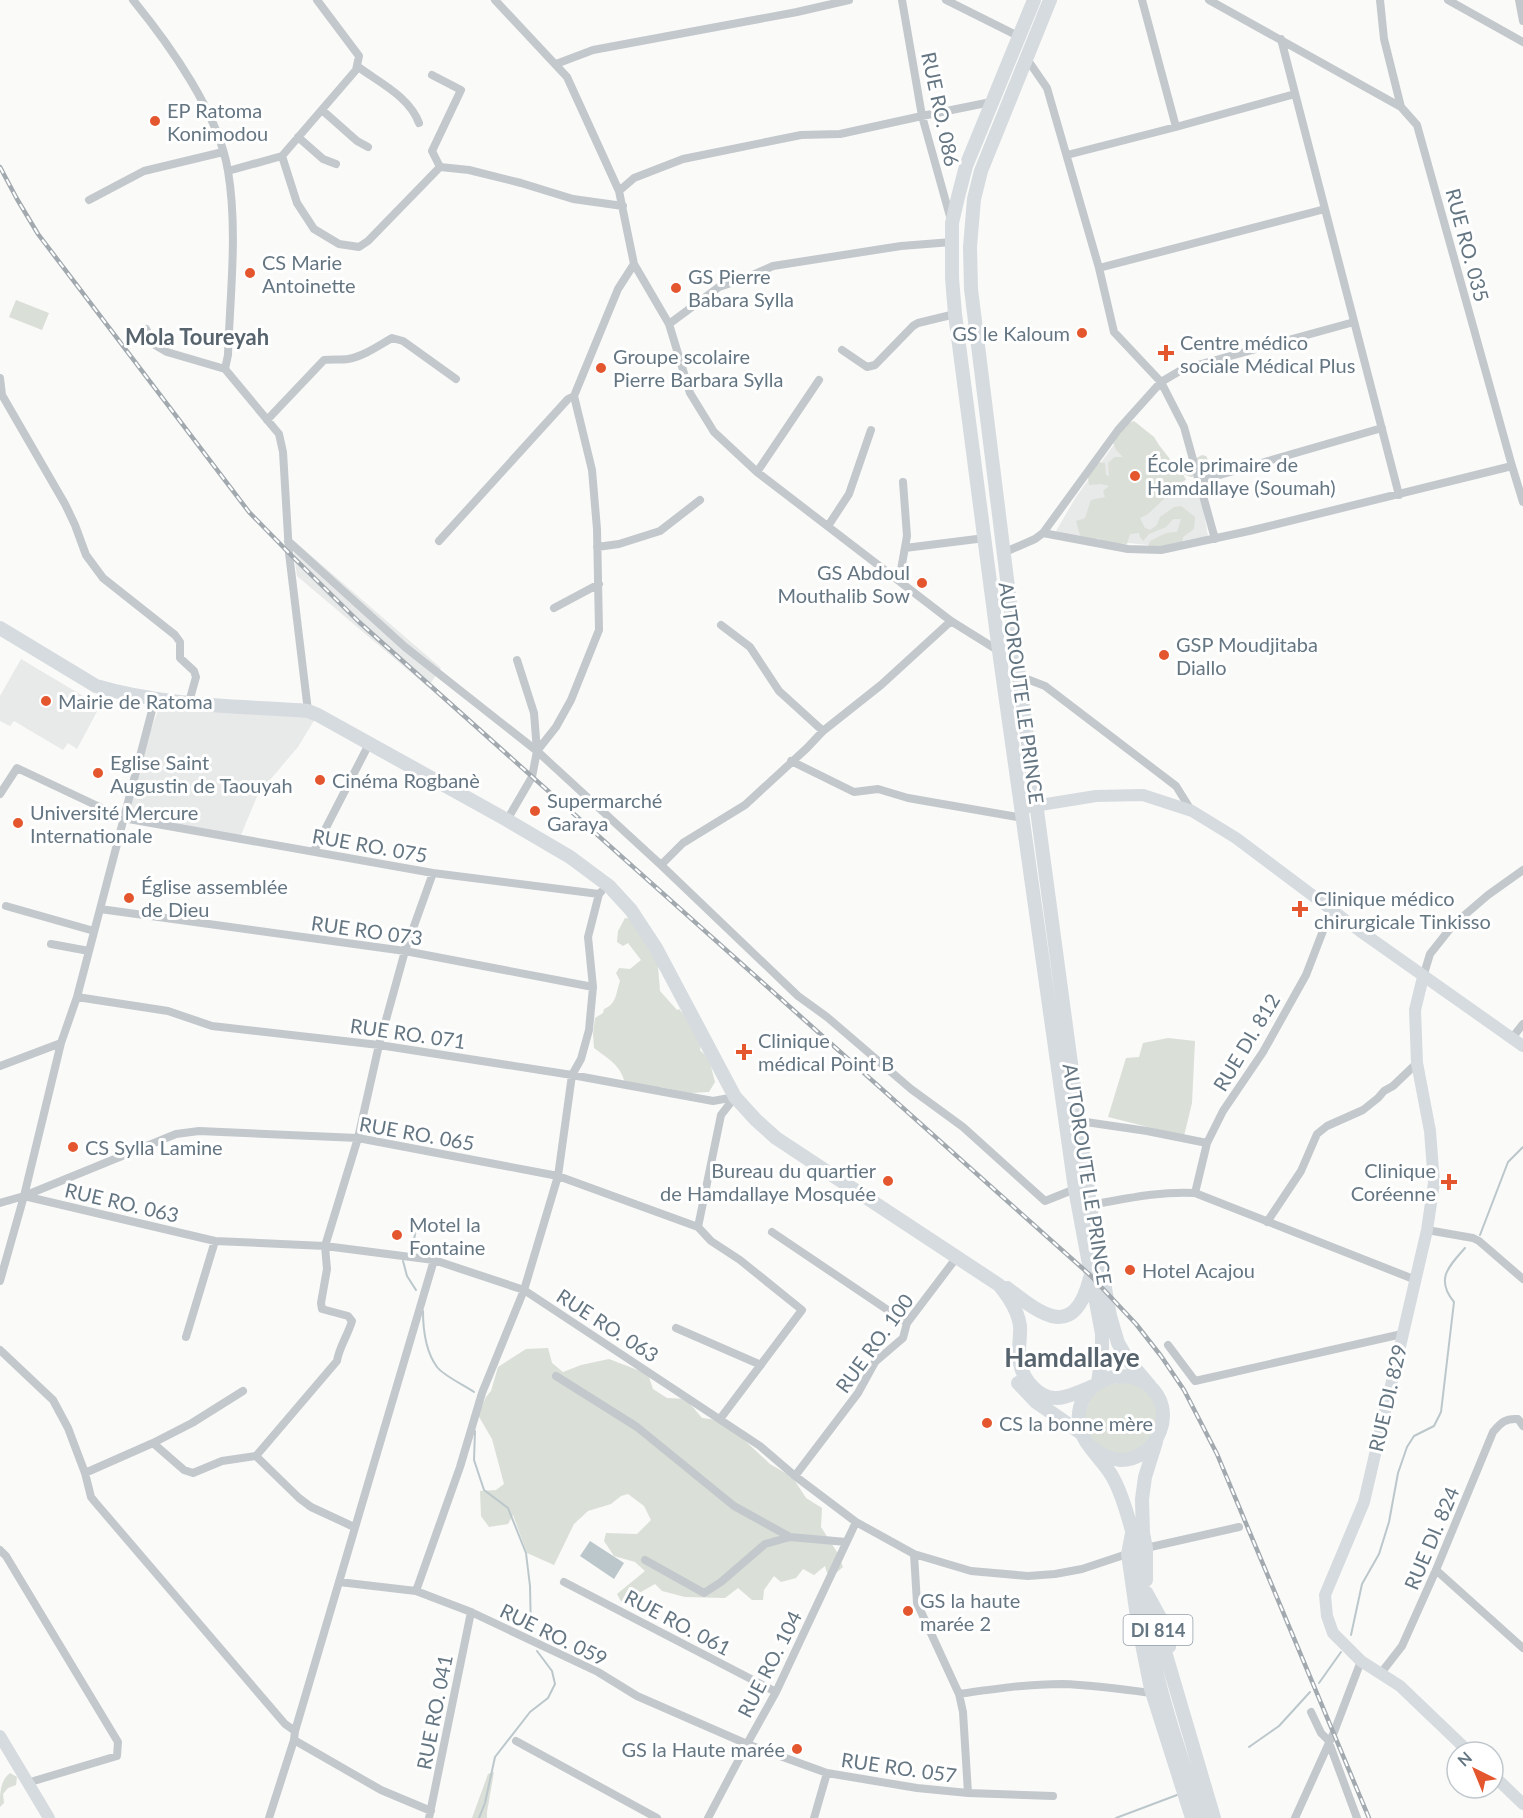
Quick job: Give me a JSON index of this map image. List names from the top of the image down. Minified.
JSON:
{"streets":{"main road":["AUTOROUTE LE PRINCE","DI 814"],"street":["RUE RO. 086","RUE RO. 035","RUE RO. 075","RUE RO 073","RUE RO. 071","RUE DI. 812","RUE RO. 065","RUE RO. 063","RUE RO. 100","RUE DI. 829","RUE DI. 824","RUE RO. 061","RUE RO. 059","RUE RO. 104","RUE RO. 041","RUE RO. 057"]},"crossings":[["RUE RO. 086","AUTOROUTE LE PRINCE"],["AUTOROUTE LE PRINCE","DI 814"],["RUE RO. 065","RUE RO. 063"],["RUE RO. 063","RUE RO. 100"],["RUE RO. 063","RUE RO. 104"],["RUE DI. 829","RUE DI. 824"],["RUE RO. 061","RUE RO. 104"],["RUE RO. 059","RUE RO. 104"],["RUE RO. 059","RUE RO. 041"],["RUE RO. 059","RUE RO. 057"],["RUE RO. 104","RUE RO. 057"]],"districts":["Mola Toureyah","Hamdallaye"],"places":{"other":["EP Ratoma Konimodou","CS Marie Antoinette","GS Pierre Babara Sylla","GS le Kaloum","Groupe scolaire Pierre Barbara Sylla","École primaire de Hamdallaye (Soumah)","GS Abdoul Mouthalib Sow","GSP Moudjitaba Diallo","Mairie de Ratoma","Eglise Saint Augustin de Taouyah","Cinéma Rogbanè","Supermarché Garaya","Université Mercure Internationale","Église assemblée de Dieu","CS Sylla Lamine","Bureau du quartier de Hamdallaye Mosquée","Motel la Fontaine","Hotel Acajou","CS la bonne mère","GS la haute marée 2","GS la Haute marée"],"health":["Centre médico sociale Médical Plus","Clinique médico chirurgicale Tinkisso","Clinique médical Point B","Clinique Coréenne"]},"north":"top left"}
